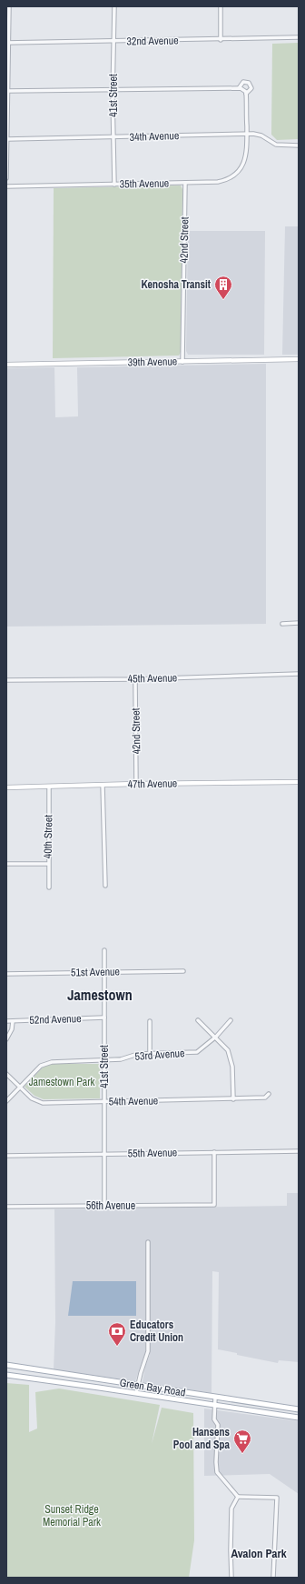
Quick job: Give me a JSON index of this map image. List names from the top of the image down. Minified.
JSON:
{"streets":{"main road":["Green Bay Road"],"street":["32nd Avenue","41st Street","34th Avenue","35th Avenue","42nd Street","39th Avenue","45th Avenue","47th Avenue","40th Street","51st Avenue","52nd Avenue","53rd Avenue","54th Avenue","55th Avenue","56th Avenue"]},"crossings":[["32nd Avenue","41st Street"],["41st Street","34th Avenue"],["41st Street","35th Avenue"],["41st Street","51st Avenue"],["41st Street","52nd Avenue"],["41st Street","53rd Avenue"],["41st Street","54th Avenue"],["41st Street","55th Avenue"],["41st Street","56th Avenue"],["34th Avenue","35th Avenue"],["35th Avenue","42nd Street"],["42nd Street","39th Avenue"],["42nd Street","45th Avenue"],["42nd Street","47th Avenue"],["47th Avenue","40th Street"],["53rd Avenue","54th Avenue"],["55th Avenue","56th Avenue"]],"districts":["Jamestown","Avalon Park"],"parks":["Jamestown Park","Sunset Ridge Memorial Park"],"places":{"building":["Kenosha Transit"],"bank":["Educators Credit Union"],"supermarket":["Hansens Pool and Spa"]}}
